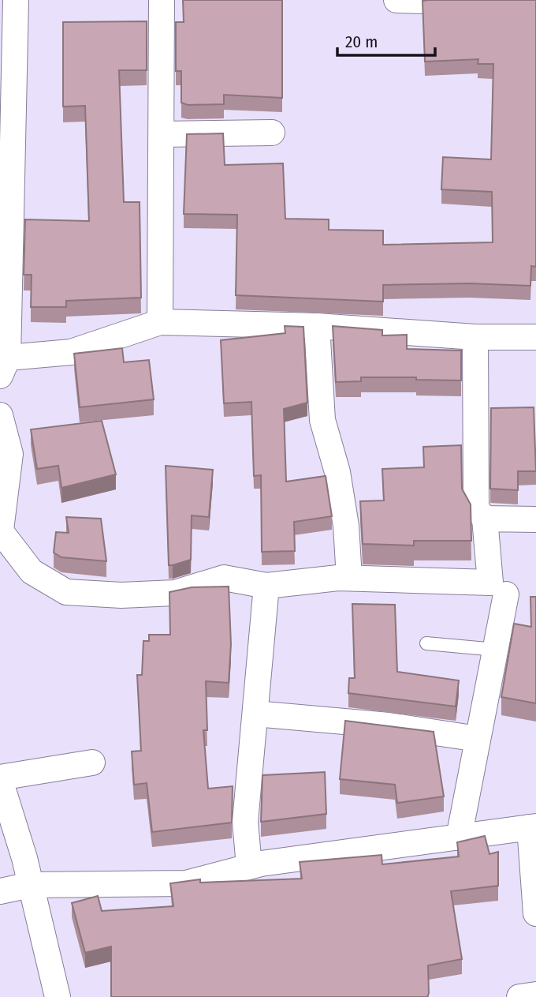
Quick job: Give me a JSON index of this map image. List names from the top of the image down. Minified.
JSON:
{"scale_bar":"20 m"}
